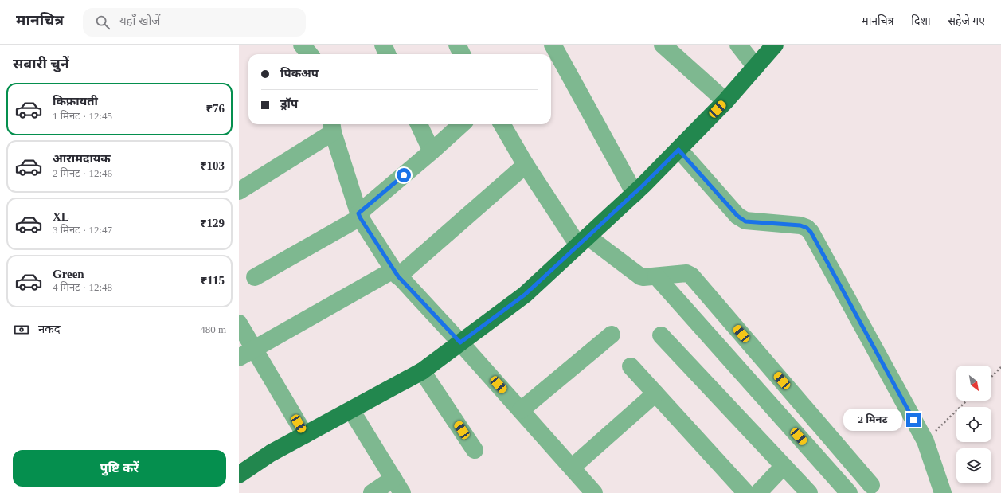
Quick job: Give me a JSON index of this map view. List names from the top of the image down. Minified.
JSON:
{"north":"bottom right","page":{"header":"मानचित्र","search":"यहाँ खोजें","nav":["मानचित्र","दिशा","सहेजे गए"],"heading":"सवारी चुनें","banner":["पिकअप","ड्रॉप"],"list":[{"name":"किफ़ायती","note":"1 मिनट · 12:45","value":"₹76"},{"name":"आरामदायक","note":"2 मिनट · 12:46","value":"₹103"},{"name":"XL","note":"3 मिनट · 12:47","value":"₹129"},{"name":"Green","note":"4 मिनट · 12:48","value":"₹115"}],"pay":["नकद","480 m"],"bubble":"2 मिनट","buttons":"पुष्टि करें"}}
